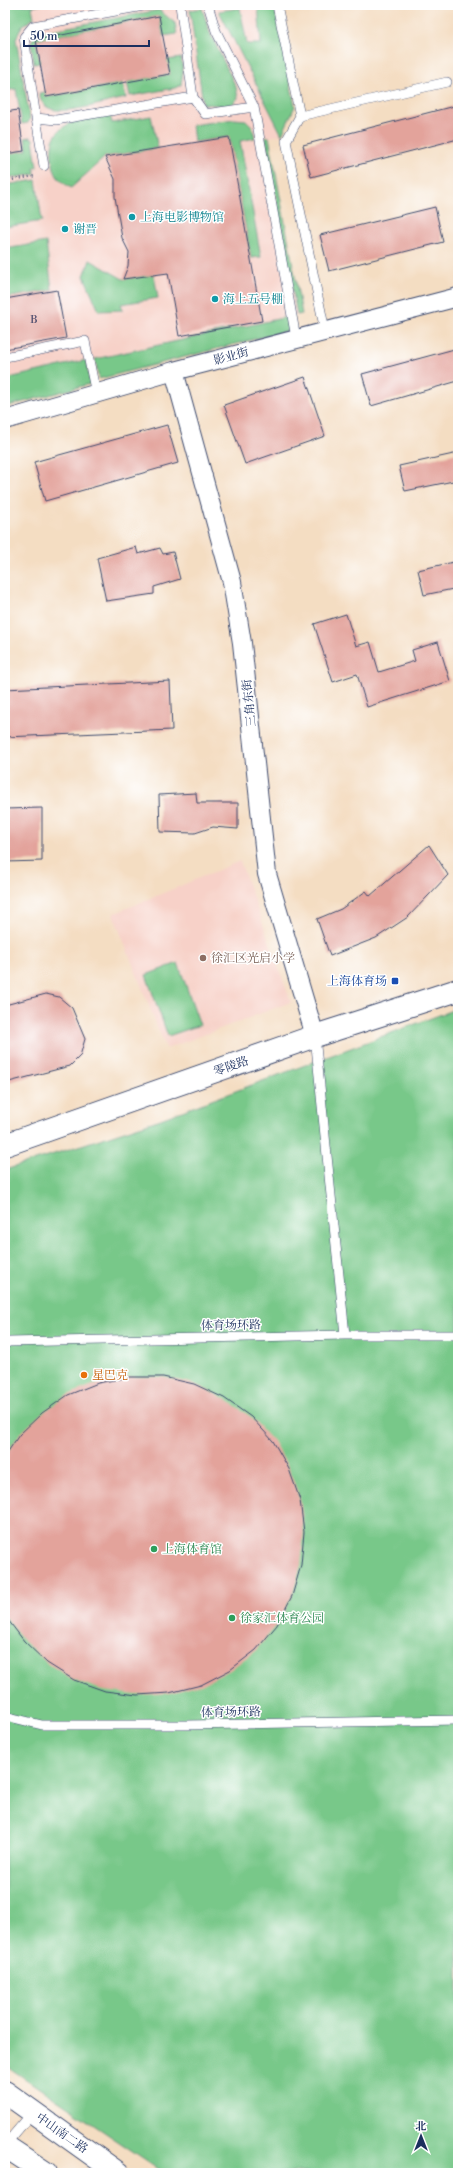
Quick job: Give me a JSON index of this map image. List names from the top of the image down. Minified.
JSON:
{"streets":{"street":["影业街","三角东街","零陵路","中山南二路"],"lane":["体育场环路"]},"crossings":[["影业街","三角东街"],["三角东街","零陵路"]],"places":{"other":["上海电影博物馆","谢晋","海上五号棚","徐汇区光启小学","星巴克","上海体育馆","徐家汇体育公园"],"transit":["上海体育场"]},"house_numbers":["B"],"scale_bar":"50 m","north":"top"}
